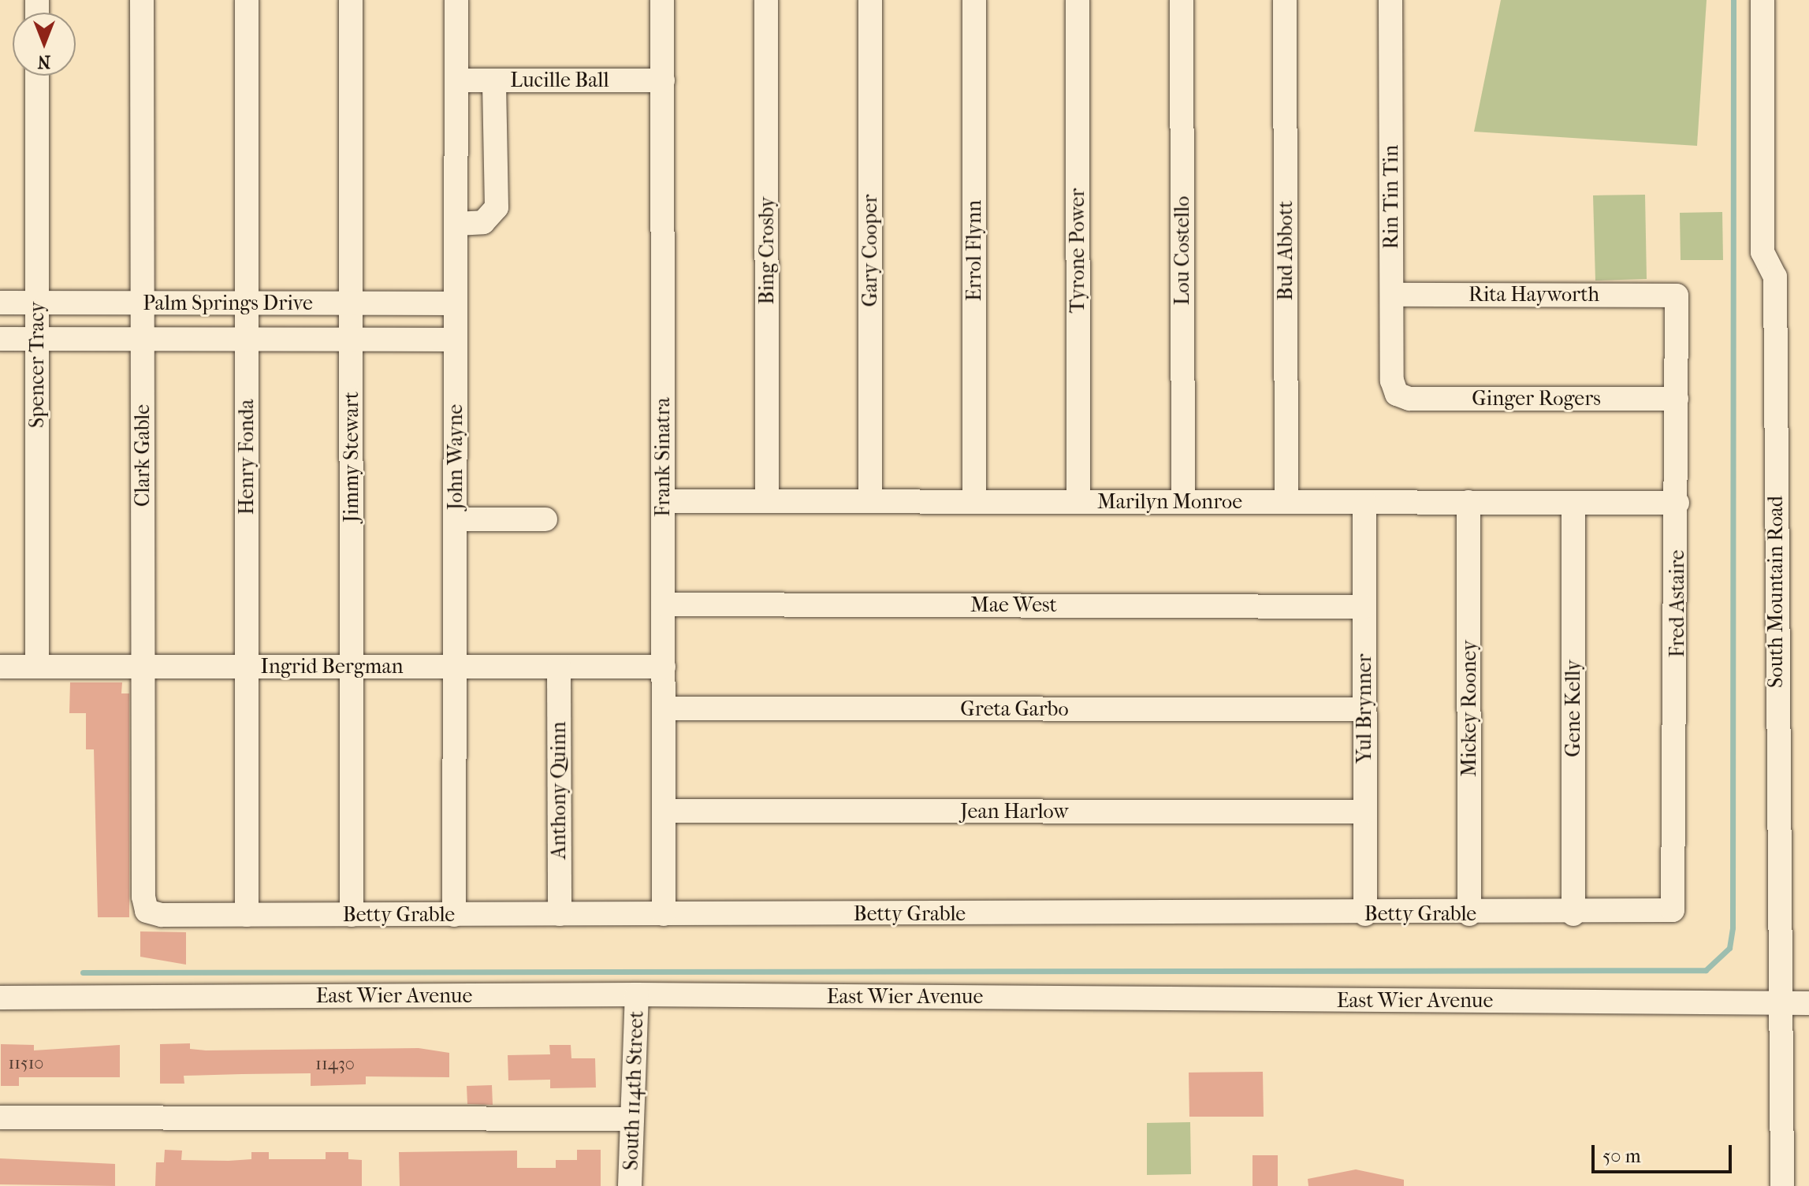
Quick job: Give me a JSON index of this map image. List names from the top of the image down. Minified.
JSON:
{"streets":{"street":["Lucille Ball","Rin Tin Tin","Bing Crosby","Gary Cooper","Errol Flynn","Tyrone Power","Lou Costello","Bud Abbott","Rita Hayworth","Palm Springs Drive","Spencer Tracy","Ginger Rogers","Clark Gable","Henry Fonda","Jimmy Stewart","John Wayne","Frank Sinatra","Marilyn Monroe","South Mountain Road","Fred Astaire","Mae West","Ingrid Bergman","Yul Brynner","Mickey Rooney","Gene Kelly","Greta Garbo","Anthony Quinn","Jean Harlow","Betty Grable","East Wier Avenue","South 114th Street"]},"crossings":[["Lucille Ball","John Wayne"],["Lucille Ball","Frank Sinatra"],["Rin Tin Tin","Rita Hayworth"],["Rin Tin Tin","Ginger Rogers"],["Bing Crosby","Marilyn Monroe"],["Gary Cooper","Marilyn Monroe"],["Errol Flynn","Marilyn Monroe"],["Tyrone Power","Marilyn Monroe"],["Lou Costello","Marilyn Monroe"],["Bud Abbott","Marilyn Monroe"],["Rita Hayworth","Fred Astaire"],["Palm Springs Drive","Spencer Tracy"],["Palm Springs Drive","Clark Gable"],["Palm Springs Drive","Henry Fonda"],["Palm Springs Drive","Jimmy Stewart"],["Palm Springs Drive","John Wayne"],["Spencer Tracy","Ingrid Bergman"],["Ginger Rogers","Fred Astaire"],["Clark Gable","Ingrid Bergman"],["Clark Gable","Betty Grable"],["Henry Fonda","Ingrid Bergman"],["Henry Fonda","Betty Grable"],["Jimmy Stewart","Ingrid Bergman"],["Jimmy Stewart","Betty Grable"],["John Wayne","Ingrid Bergman"],["John Wayne","Betty Grable"],["Frank Sinatra","Marilyn Monroe"],["Frank Sinatra","Mae West"],["Frank Sinatra","Ingrid Bergman"],["Frank Sinatra","Greta Garbo"],["Frank Sinatra","Jean Harlow"],["Frank Sinatra","Betty Grable"],["Marilyn Monroe","Fred Astaire"],["Marilyn Monroe","Yul Brynner"],["Marilyn Monroe","Mickey Rooney"],["Marilyn Monroe","Gene Kelly"],["South Mountain Road","East Wier Avenue"],["Fred Astaire","Betty Grable"],["Mae West","Yul Brynner"],["Ingrid Bergman","Anthony Quinn"],["Yul Brynner","Greta Garbo"],["Yul Brynner","Jean Harlow"],["Yul Brynner","Betty Grable"],["Mickey Rooney","Betty Grable"],["Gene Kelly","Betty Grable"],["Anthony Quinn","Betty Grable"],["East Wier Avenue","South 114th Street"]],"house_numbers":["11510","11430"],"scale_bar":"50 m","north":"bottom"}
